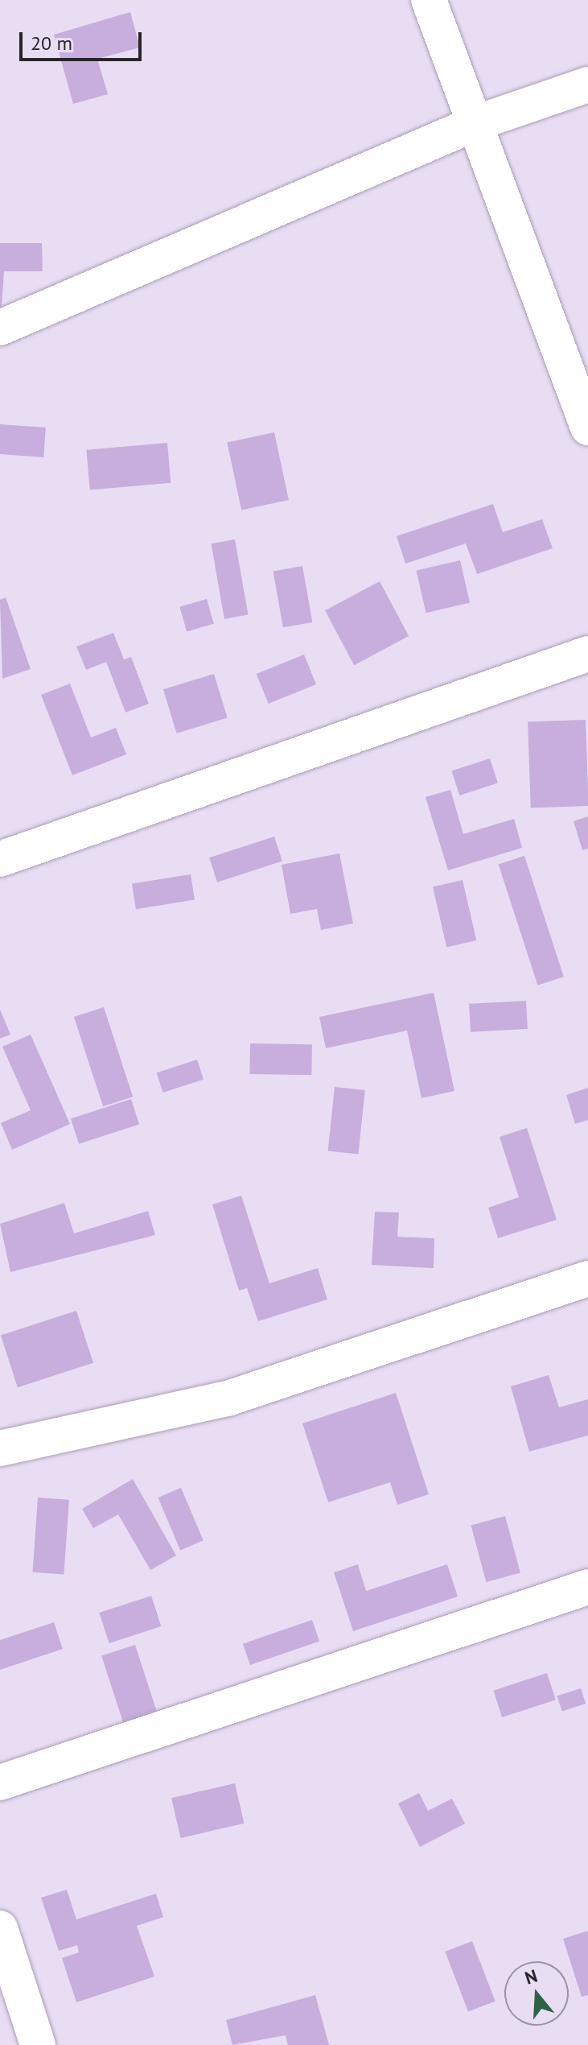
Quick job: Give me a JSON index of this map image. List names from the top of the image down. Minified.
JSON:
{"scale_bar":"20 m","north":"top"}
